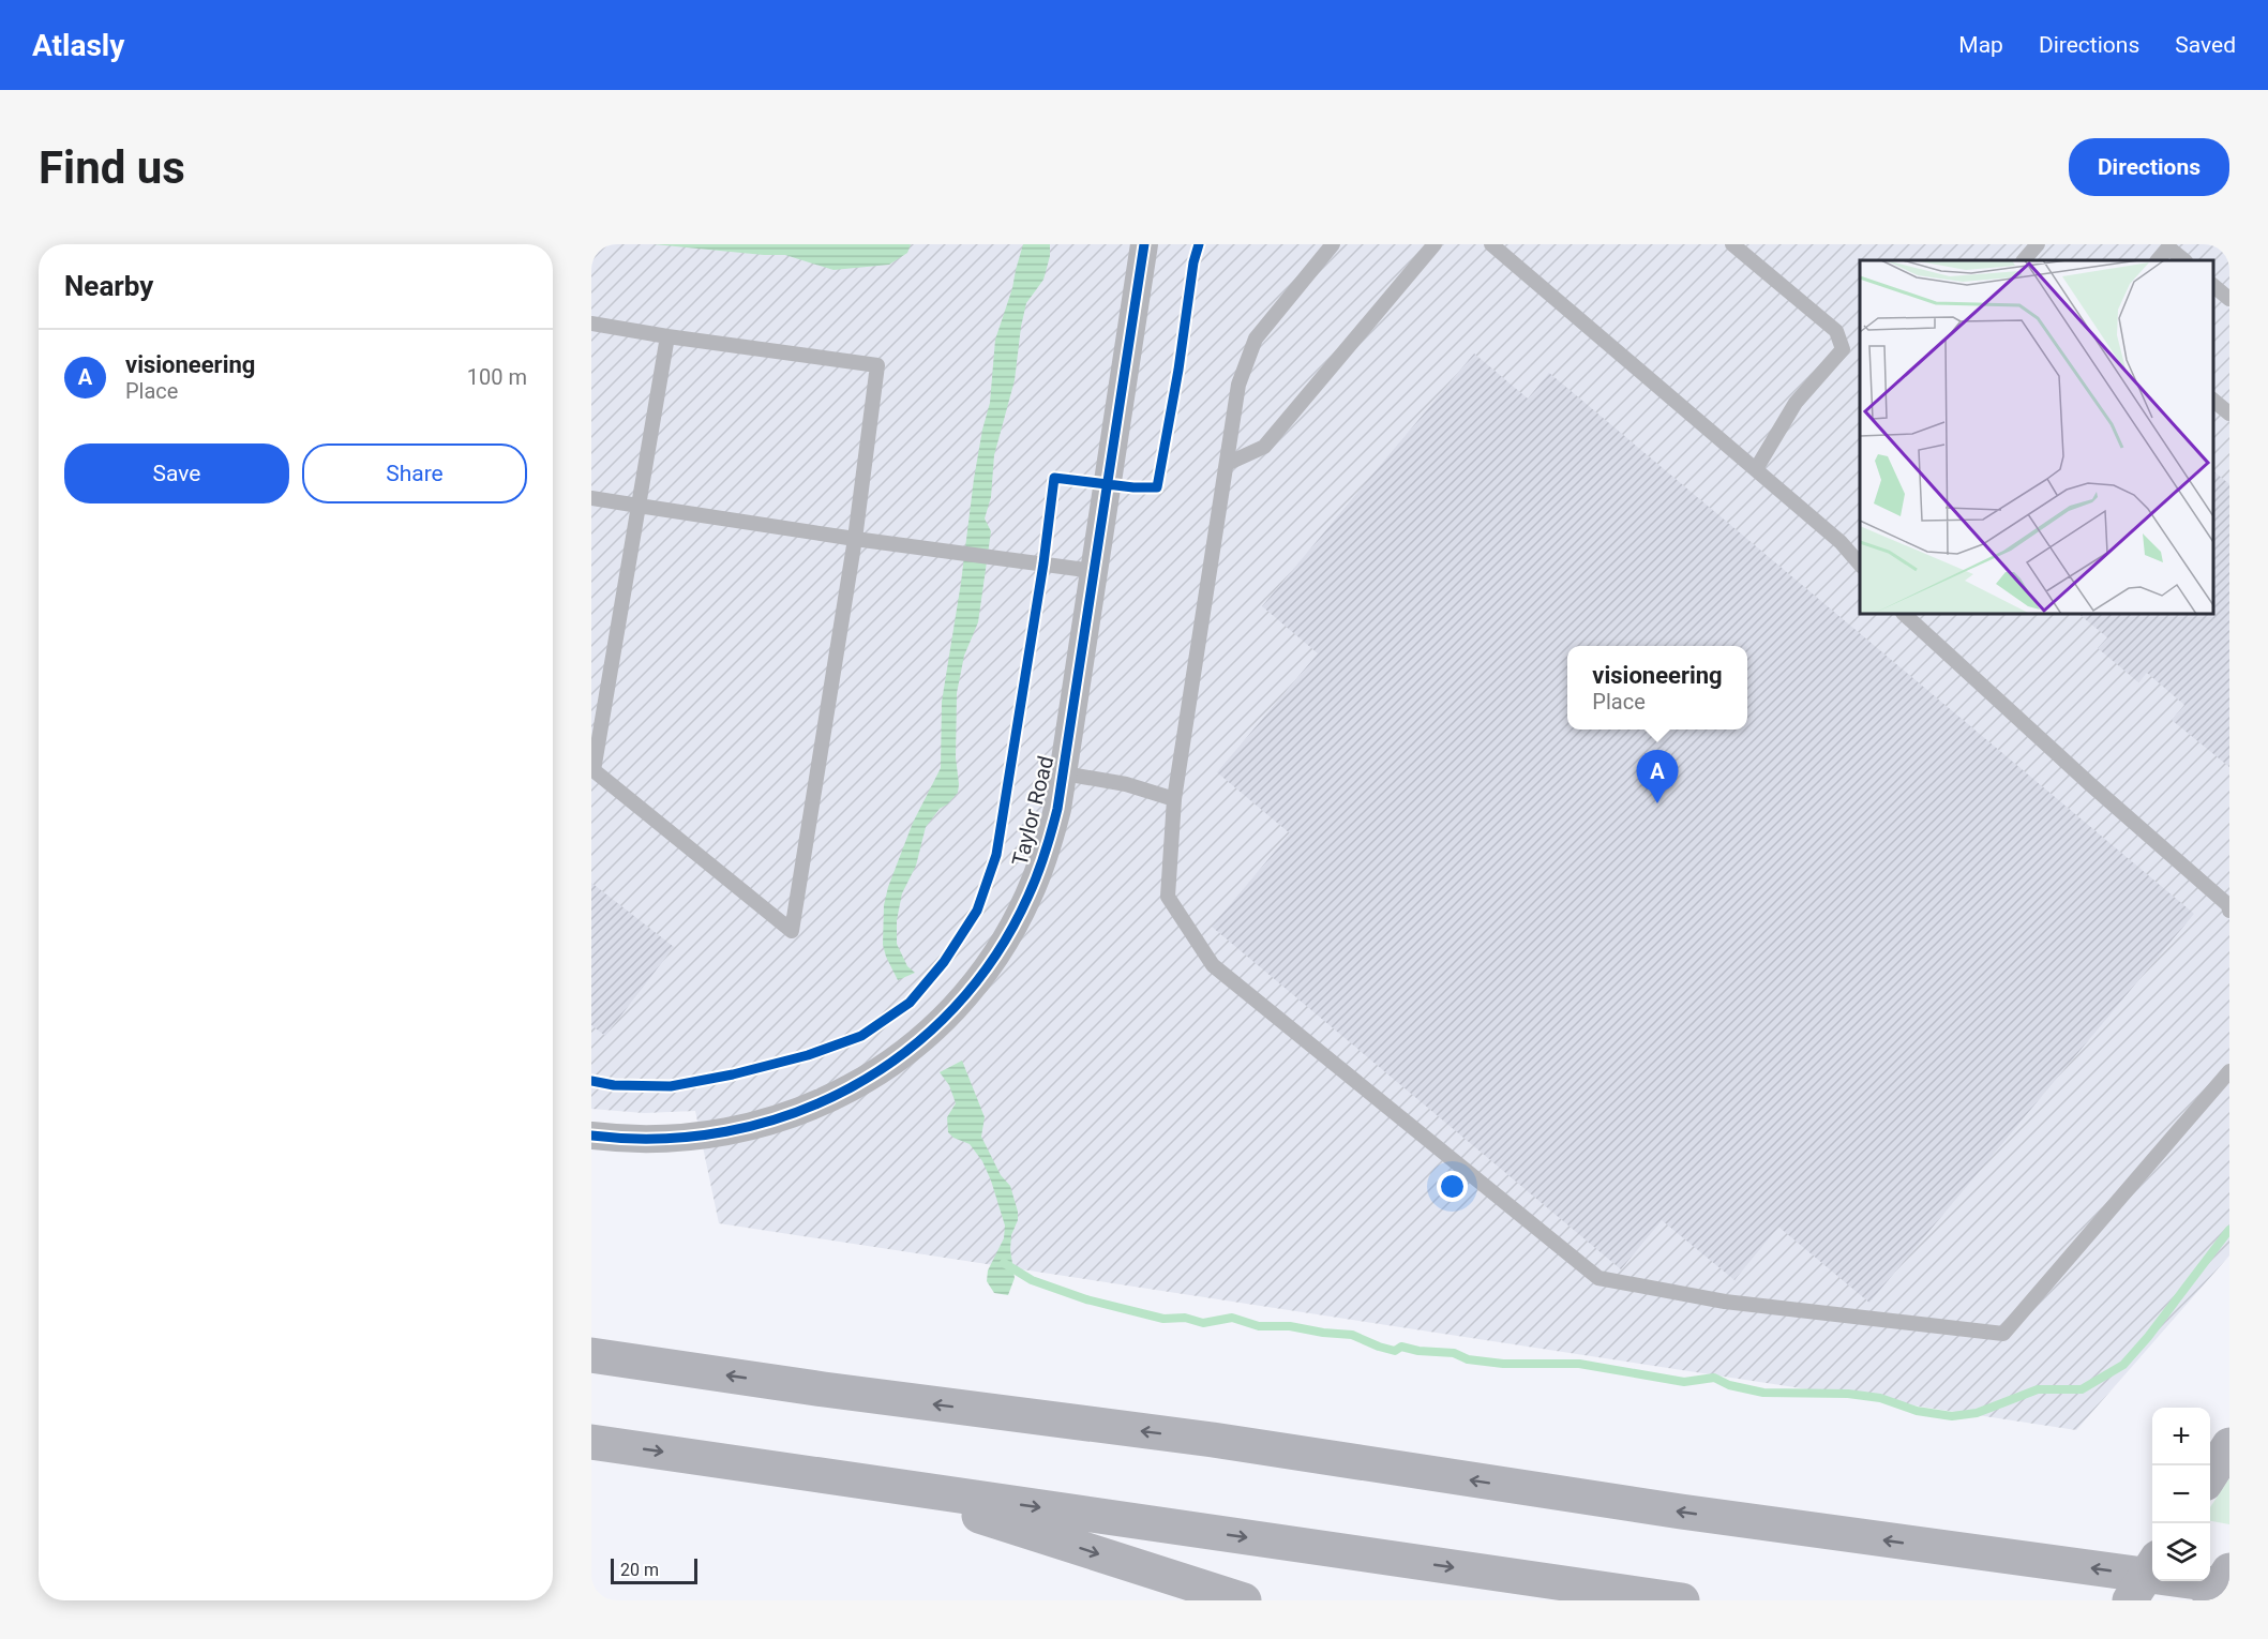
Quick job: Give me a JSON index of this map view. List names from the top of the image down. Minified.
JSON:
{"streets":{"street":["Taylor Road"]},"scale_bar":"20 m","page":{"header":"Atlasly","nav":["Map","Directions","Saved"],"buttons":["Directions",["Save","Share"]],"title":"Find us","heading":"Nearby","list":[{"mark":"A","name":"visioneering","note":"Place","value":"100 m"}],"popup":["visioneering","Place"],"pins":"A","map_buttons":["+","−"],"scale":"20 m"}}
